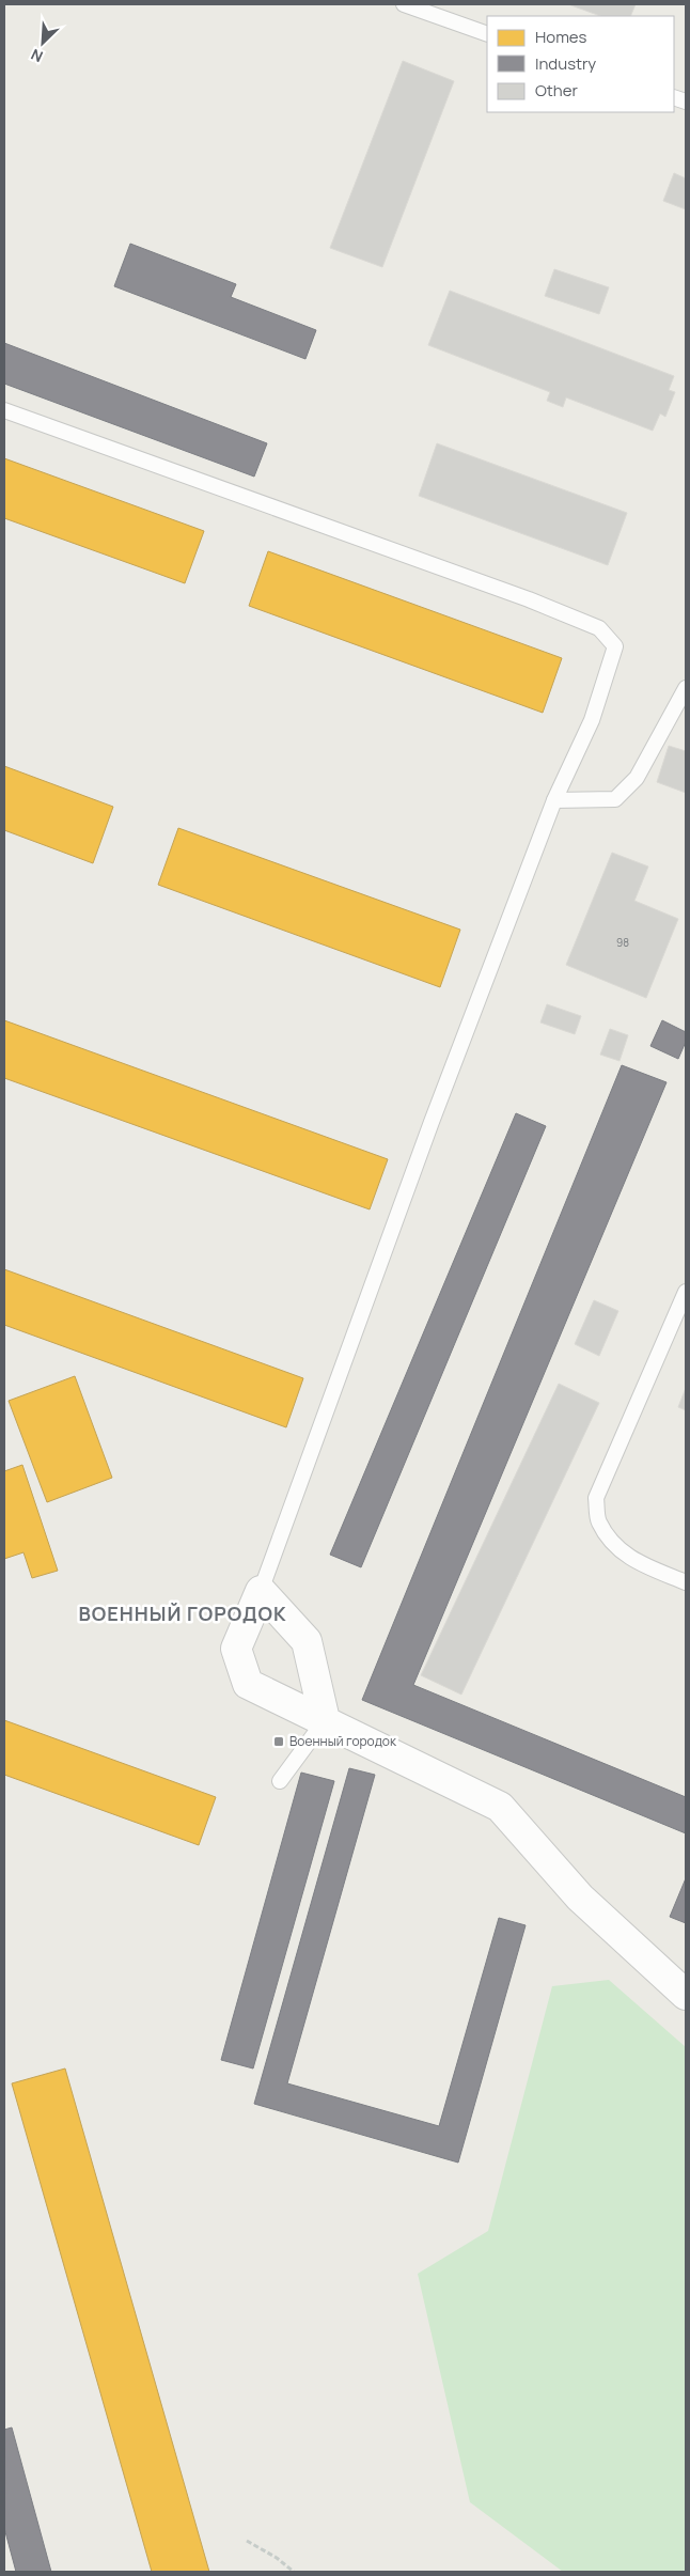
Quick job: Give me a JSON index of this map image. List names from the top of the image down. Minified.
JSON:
{"districts":["ВОЕННЫЙ ГОРОДОК"],"places":{"transit":["Военный городок"]},"house_numbers":["98"],"legend":["Homes","Industry","Other"],"north":"bottom left"}
